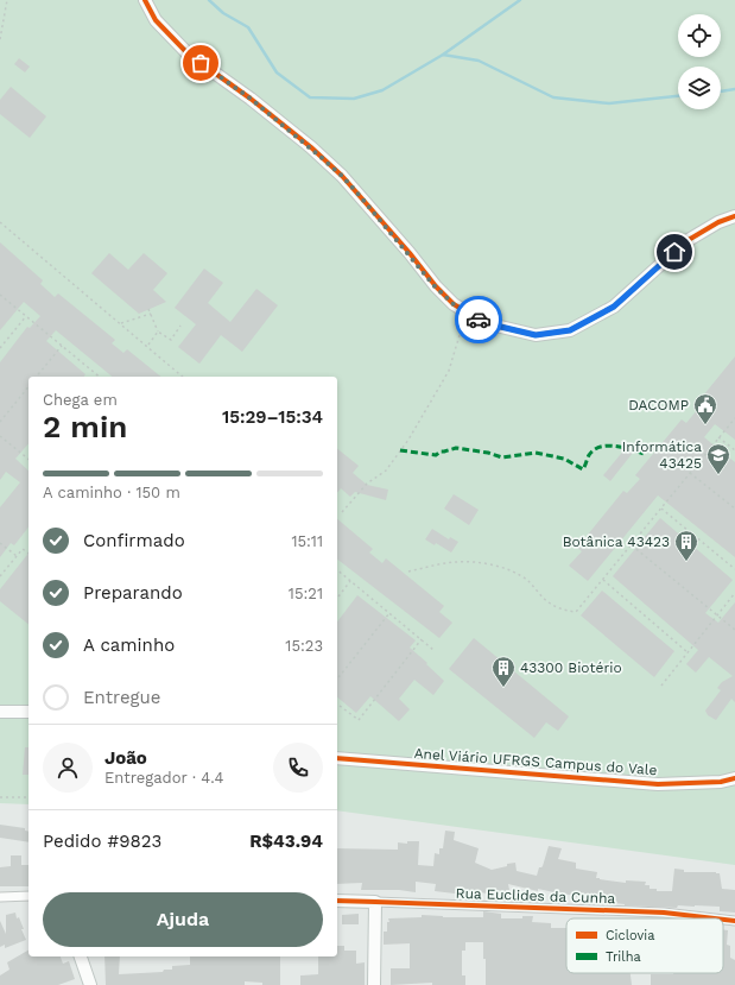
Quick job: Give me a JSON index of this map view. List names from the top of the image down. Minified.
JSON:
{"streets":{"street":["Anel Viário UFRGS Campus do Vale","Rua Euclides da Cunha"]},"places":{"public building":["DACOMP"],"school or university":["Informática 43425"],"building":["Botânica 43423","43300 Biotério"]},"legend":["Ciclovia","Trilha"],"page":{"heading":["2 min","Chega em","15:29–15:34"],"panel":["João","Entregador · 4.4","Pedido #9823","R$43.94"],"bar":"A caminho · 150 m","list":[["Confirmado","15:11"],["Preparando","15:21"],["A caminho","15:23"],"Entregue"],"buttons":"Ajuda"}}
